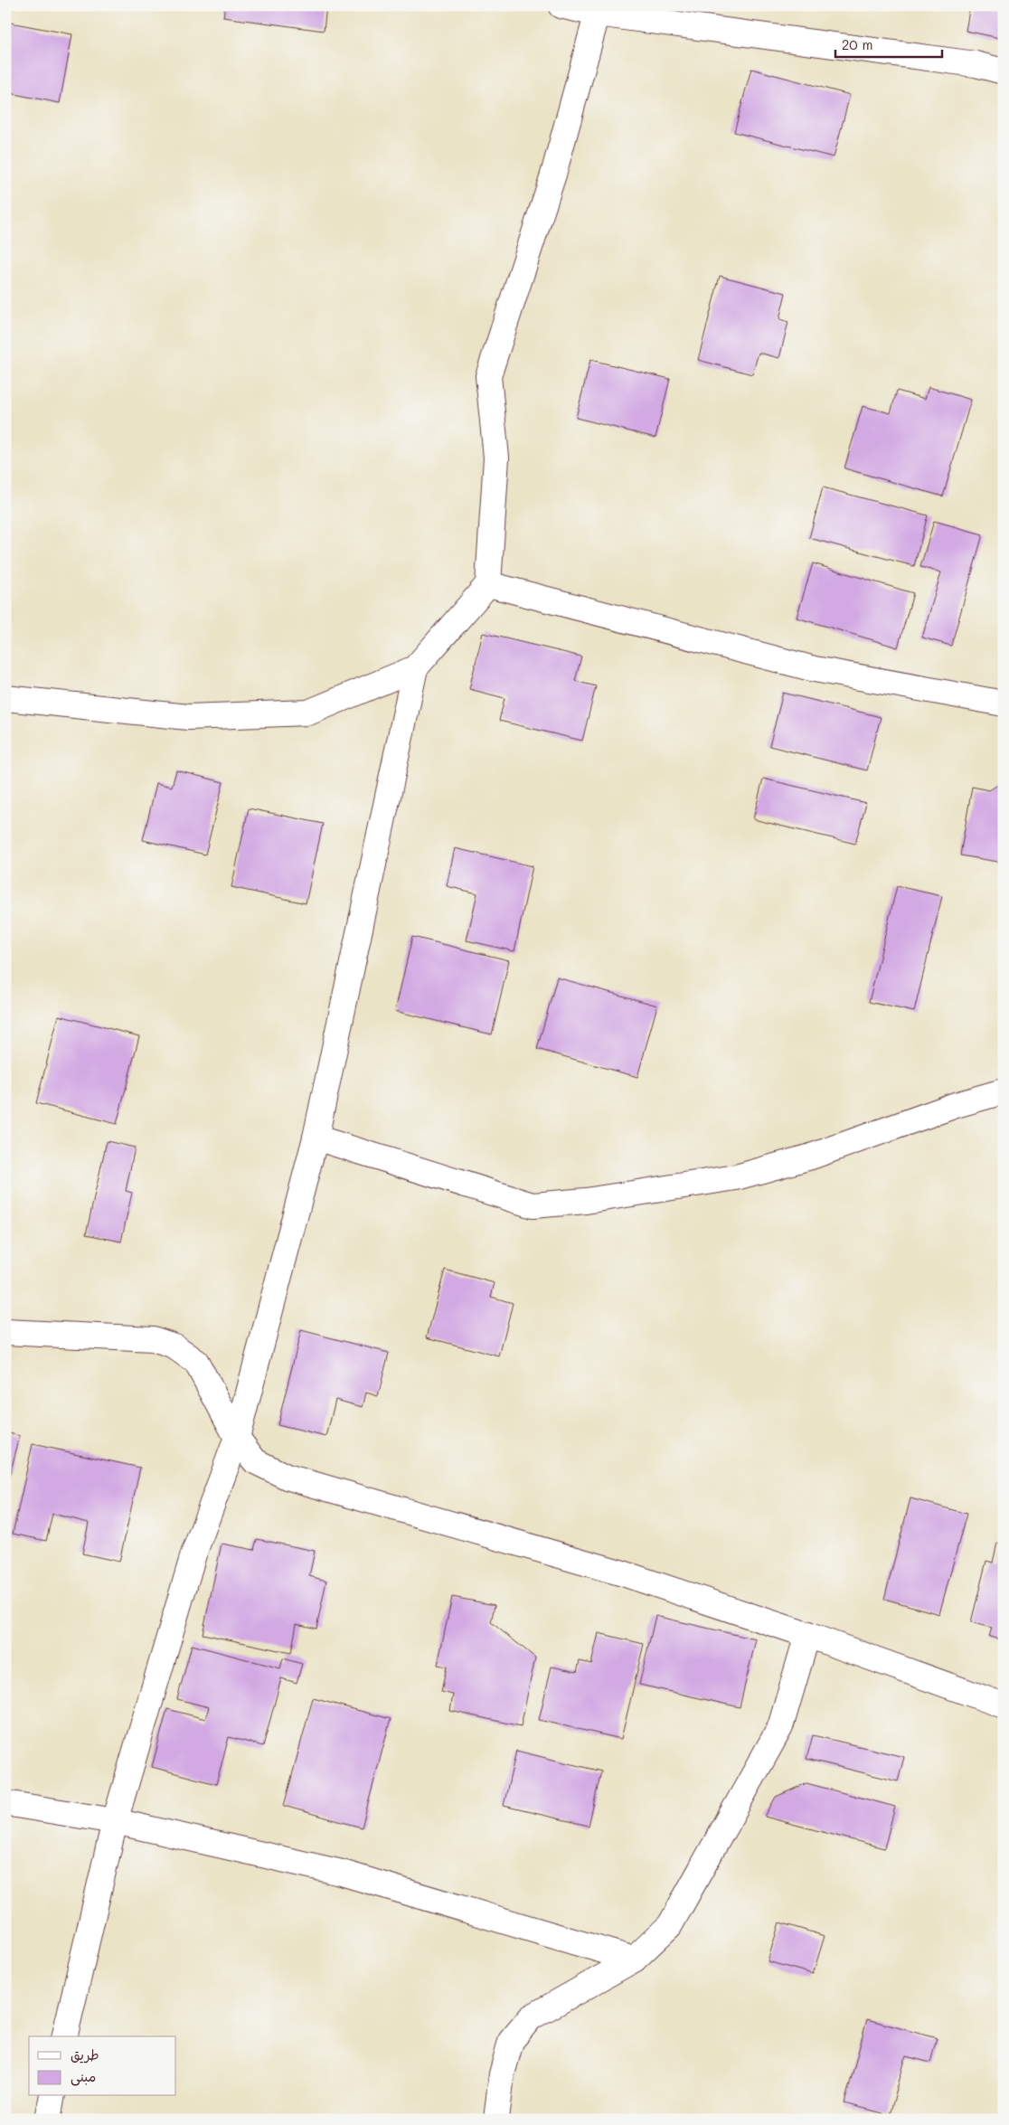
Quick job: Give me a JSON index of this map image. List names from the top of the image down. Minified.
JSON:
{"legend":["طريق","مبنى"],"scale_bar":"20 m"}
